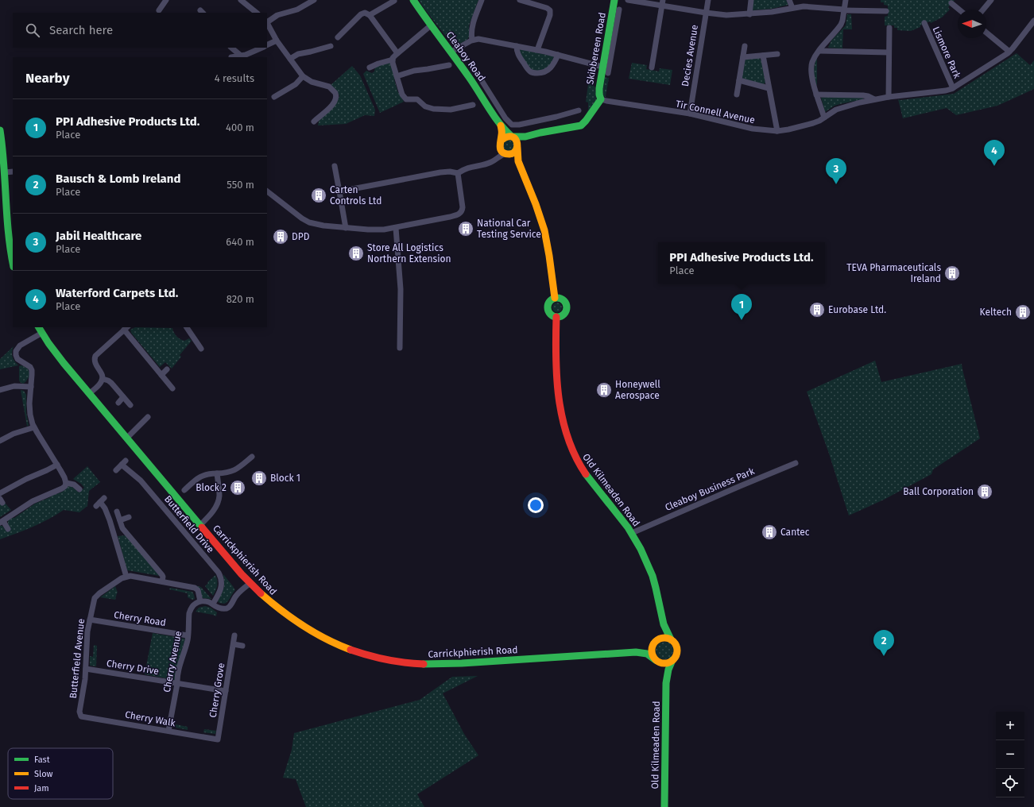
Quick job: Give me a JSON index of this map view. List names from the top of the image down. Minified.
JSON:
{"streets":{"street":["Skibbereen Road","Lismore Park","Decies Avenue","Cleaboy Road","Tir Connell Avenue","Cleaboy Business Park","Old Kilmeaden Road","Butterfield Drive","Carrickphierish Road","Cherry Road","Butterfield Avenue","Cherry Avenue","Cherry Drive","Cherry Grove","Cherry Walk"]},"crossings":[["Skibbereen Road","Tir Connell Avenue"],["Lismore Park","Tir Connell Avenue"],["Decies Avenue","Tir Connell Avenue"],["Cleaboy Business Park","Old Kilmeaden Road"],["Old Kilmeaden Road","Carrickphierish Road"],["Cherry Road","Butterfield Avenue"],["Cherry Road","Cherry Avenue"],["Butterfield Avenue","Cherry Drive"],["Butterfield Avenue","Cherry Walk"],["Cherry Avenue","Cherry Drive"],["Cherry Avenue","Cherry Walk"],["Cherry Drive","Cherry Grove"],["Cherry Grove","Cherry Walk"]],"places":{"building":["Carten Controls Ltd","National Car Testing Service","DPD","Store All Logistics Northern Extension","TEVA Pharmaceuticals Ireland","Eurobase Ltd.","Keltech","Honeywell Aerospace","Block 1","Block 2","Ball Corporation","Cantec"]},"legend":["Fast","Slow","Jam"],"north":"left","page":{"search":"Search here","heading":["Nearby","4 results"],"list":[{"mark":"1","name":"PPI Adhesive Products Ltd.","note":"Place","value":"400 m"},{"mark":"2","name":"Bausch & Lomb Ireland","note":"Place","value":"550 m"},{"mark":"3","name":"Jabil Healthcare","note":"Place","value":"640 m"},{"mark":"4","name":"Waterford Carpets Ltd.","note":"Place","value":"820 m"}],"pins":["4","3","1","2"],"popup":["PPI Adhesive Products Ltd.","Place"],"map_buttons":["+","−"]}}
